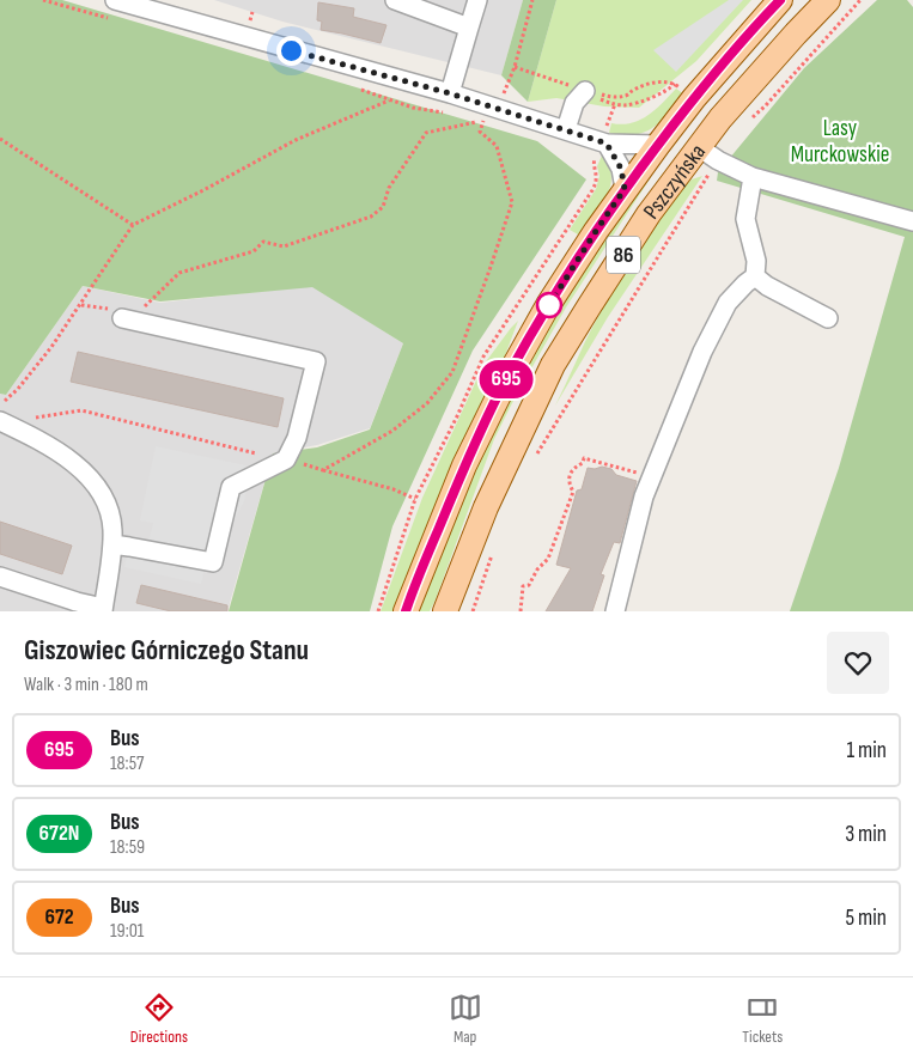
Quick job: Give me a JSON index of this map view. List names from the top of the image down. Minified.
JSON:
{"streets":{"main road":["Pszczyńska","86"]},"parks":["Lasy Murckowskie"],"lines":["bus line 695"],"page":{"on_map":"695","heading":["Giszowiec Górniczego Stanu","Walk · 3 min · 180 m"],"list":[{"mark":"695","name":"Bus","note":"18:57","value":"1 min"},{"mark":"672N","name":"Bus","note":"18:59","value":"3 min"},{"mark":"672","name":"Bus","note":"19:01","value":"5 min"}],"tabs":["Directions","Map","Tickets"]}}
